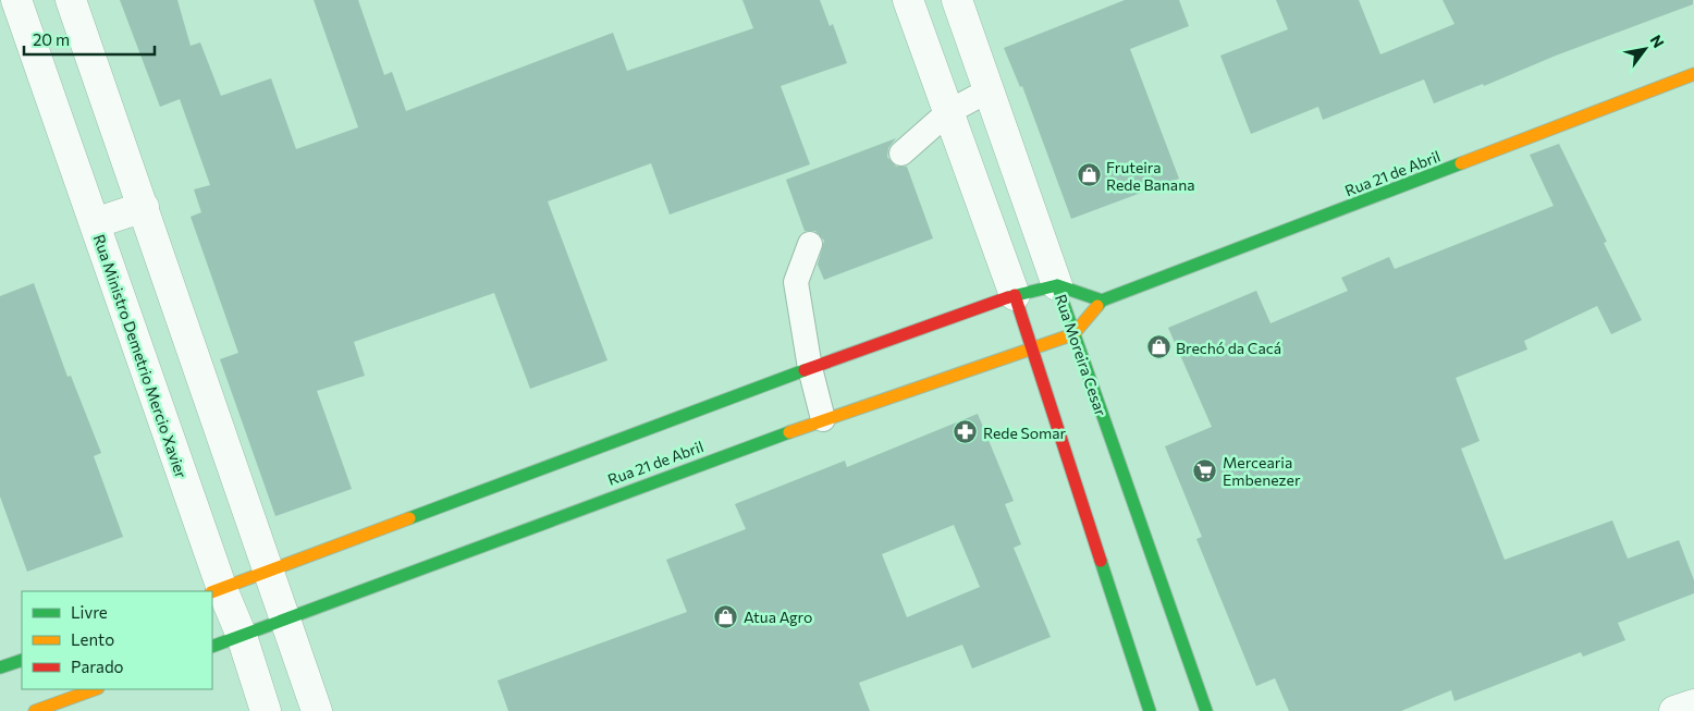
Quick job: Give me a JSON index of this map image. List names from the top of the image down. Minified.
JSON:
{"streets":{"street":["Rua 21 de Abril","Rua Moreira Cesar","Rua Ministro Demetrio Mercio Xavier"]},"crossings":[["Rua 21 de Abril","Rua Moreira Cesar"],["Rua 21 de Abril","Rua Ministro Demetrio Mercio Xavier"]],"places":{"shop":["Fruteira Rede Banana","Brechó da Cacá","Atua Agro"],"pharmacy":["Rede Somar"],"supermarket":["Mercearia Embenezer"]},"legend":["Livre","Lento","Parado"],"scale_bar":"20 m","north":"top right"}
